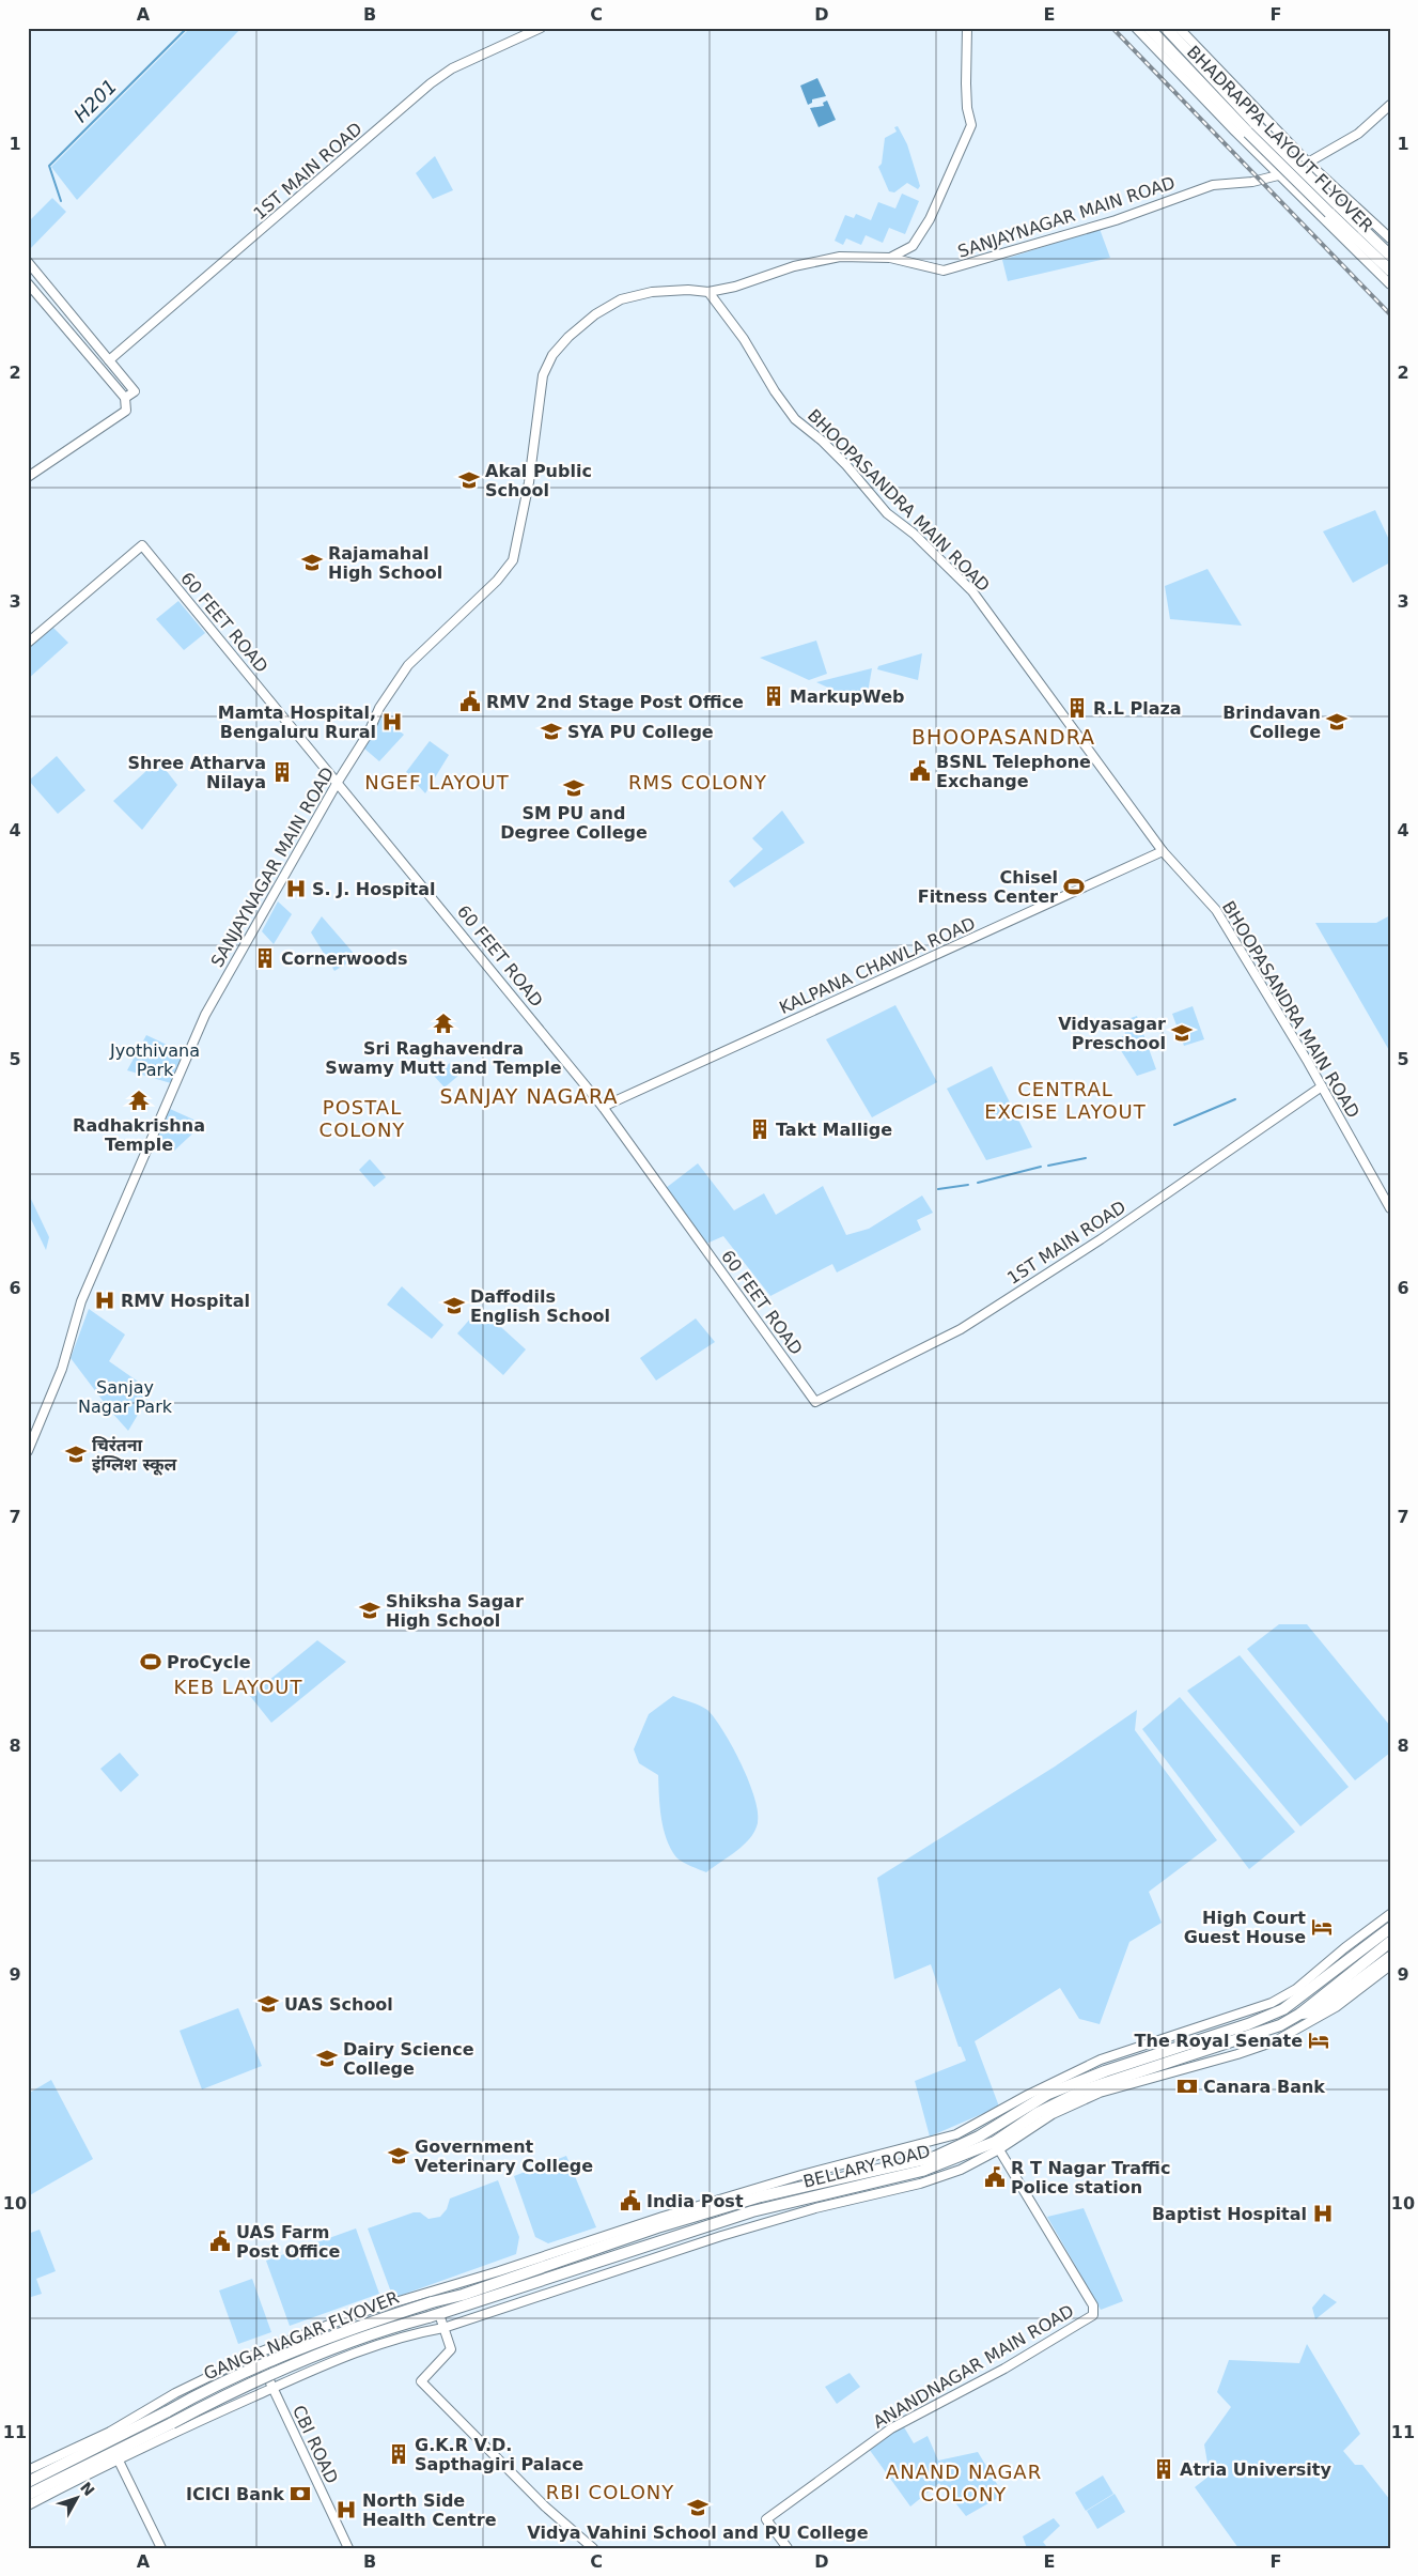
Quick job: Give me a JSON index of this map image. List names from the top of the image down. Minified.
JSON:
{"streets":{"highway":["BHADRAPPA LAYOUT FLYOVER","BELLARY ROAD","GANGA NAGAR FLYOVER"],"street":["1ST MAIN ROAD","SANJAYNAGAR MAIN ROAD","BHOOPASANDRA MAIN ROAD","60 FEET ROAD","KALPANA CHAWLA ROAD","ANANDNAGAR MAIN ROAD","CBI ROAD"]},"crossings":[["1ST MAIN ROAD","BHOOPASANDRA MAIN ROAD"],["1ST MAIN ROAD","60 FEET ROAD"],["SANJAYNAGAR MAIN ROAD","BHOOPASANDRA MAIN ROAD"],["SANJAYNAGAR MAIN ROAD","60 FEET ROAD"],["BHOOPASANDRA MAIN ROAD","KALPANA CHAWLA ROAD"],["60 FEET ROAD","KALPANA CHAWLA ROAD"],["BELLARY ROAD","GANGA NAGAR FLYOVER"],["BELLARY ROAD","ANANDNAGAR MAIN ROAD"]],"districts":["BHOOPASANDRA","NGEF LAYOUT","RMS COLONY","CENTRAL EXCISE LAYOUT","SANJAY NAGARA","POSTAL COLONY","KEB LAYOUT","ANAND NAGAR COLONY","RBI COLONY"],"water":["H201"],"parks":["Jyothivana Park","Sanjay Nagar Park"],"places":{"school or university":["Akal Public School","Rajamahal High School","Brindavan College","SYA PU College","SM PU and Degree College","Vidyasagar Preschool","Daffodils English School","चिरंतना इंग्लिश स्कूल","Shiksha Sagar High School","UAS School","Dairy Science College","Government Veterinary College","Vidya Vahini School and PU College"],"building":["MarkupWeb","R.L Plaza","Shree Atharva Nilaya","Cornerwoods","Takt Mallige","G.K.R V.D. Sapthagiri Palace","Atria University"],"public building":["RMV 2nd Stage Post Office","BSNL Telephone Exchange","R T Nagar Traffic Police station","India Post","UAS Farm Post Office"],"hospital":["Mamta Hospital, Bengaluru Rural","S. J. Hospital","RMV Hospital","Baptist Hospital","North Side Health Centre"],"sports":["Chisel Fitness Center","ProCycle"],"temple":["Sri Raghavendra Swamy Mutt and Temple","Radhakrishna Temple"],"hotel":["High Court Guest House","The Royal Senate"],"bank":["Canara Bank","ICICI Bank"]},"north":"top right","grid":{"columns":["A","B","C","D","E","F"],"rows":["1","2","3","4","5","6","7","8","9","10","11"]}}
